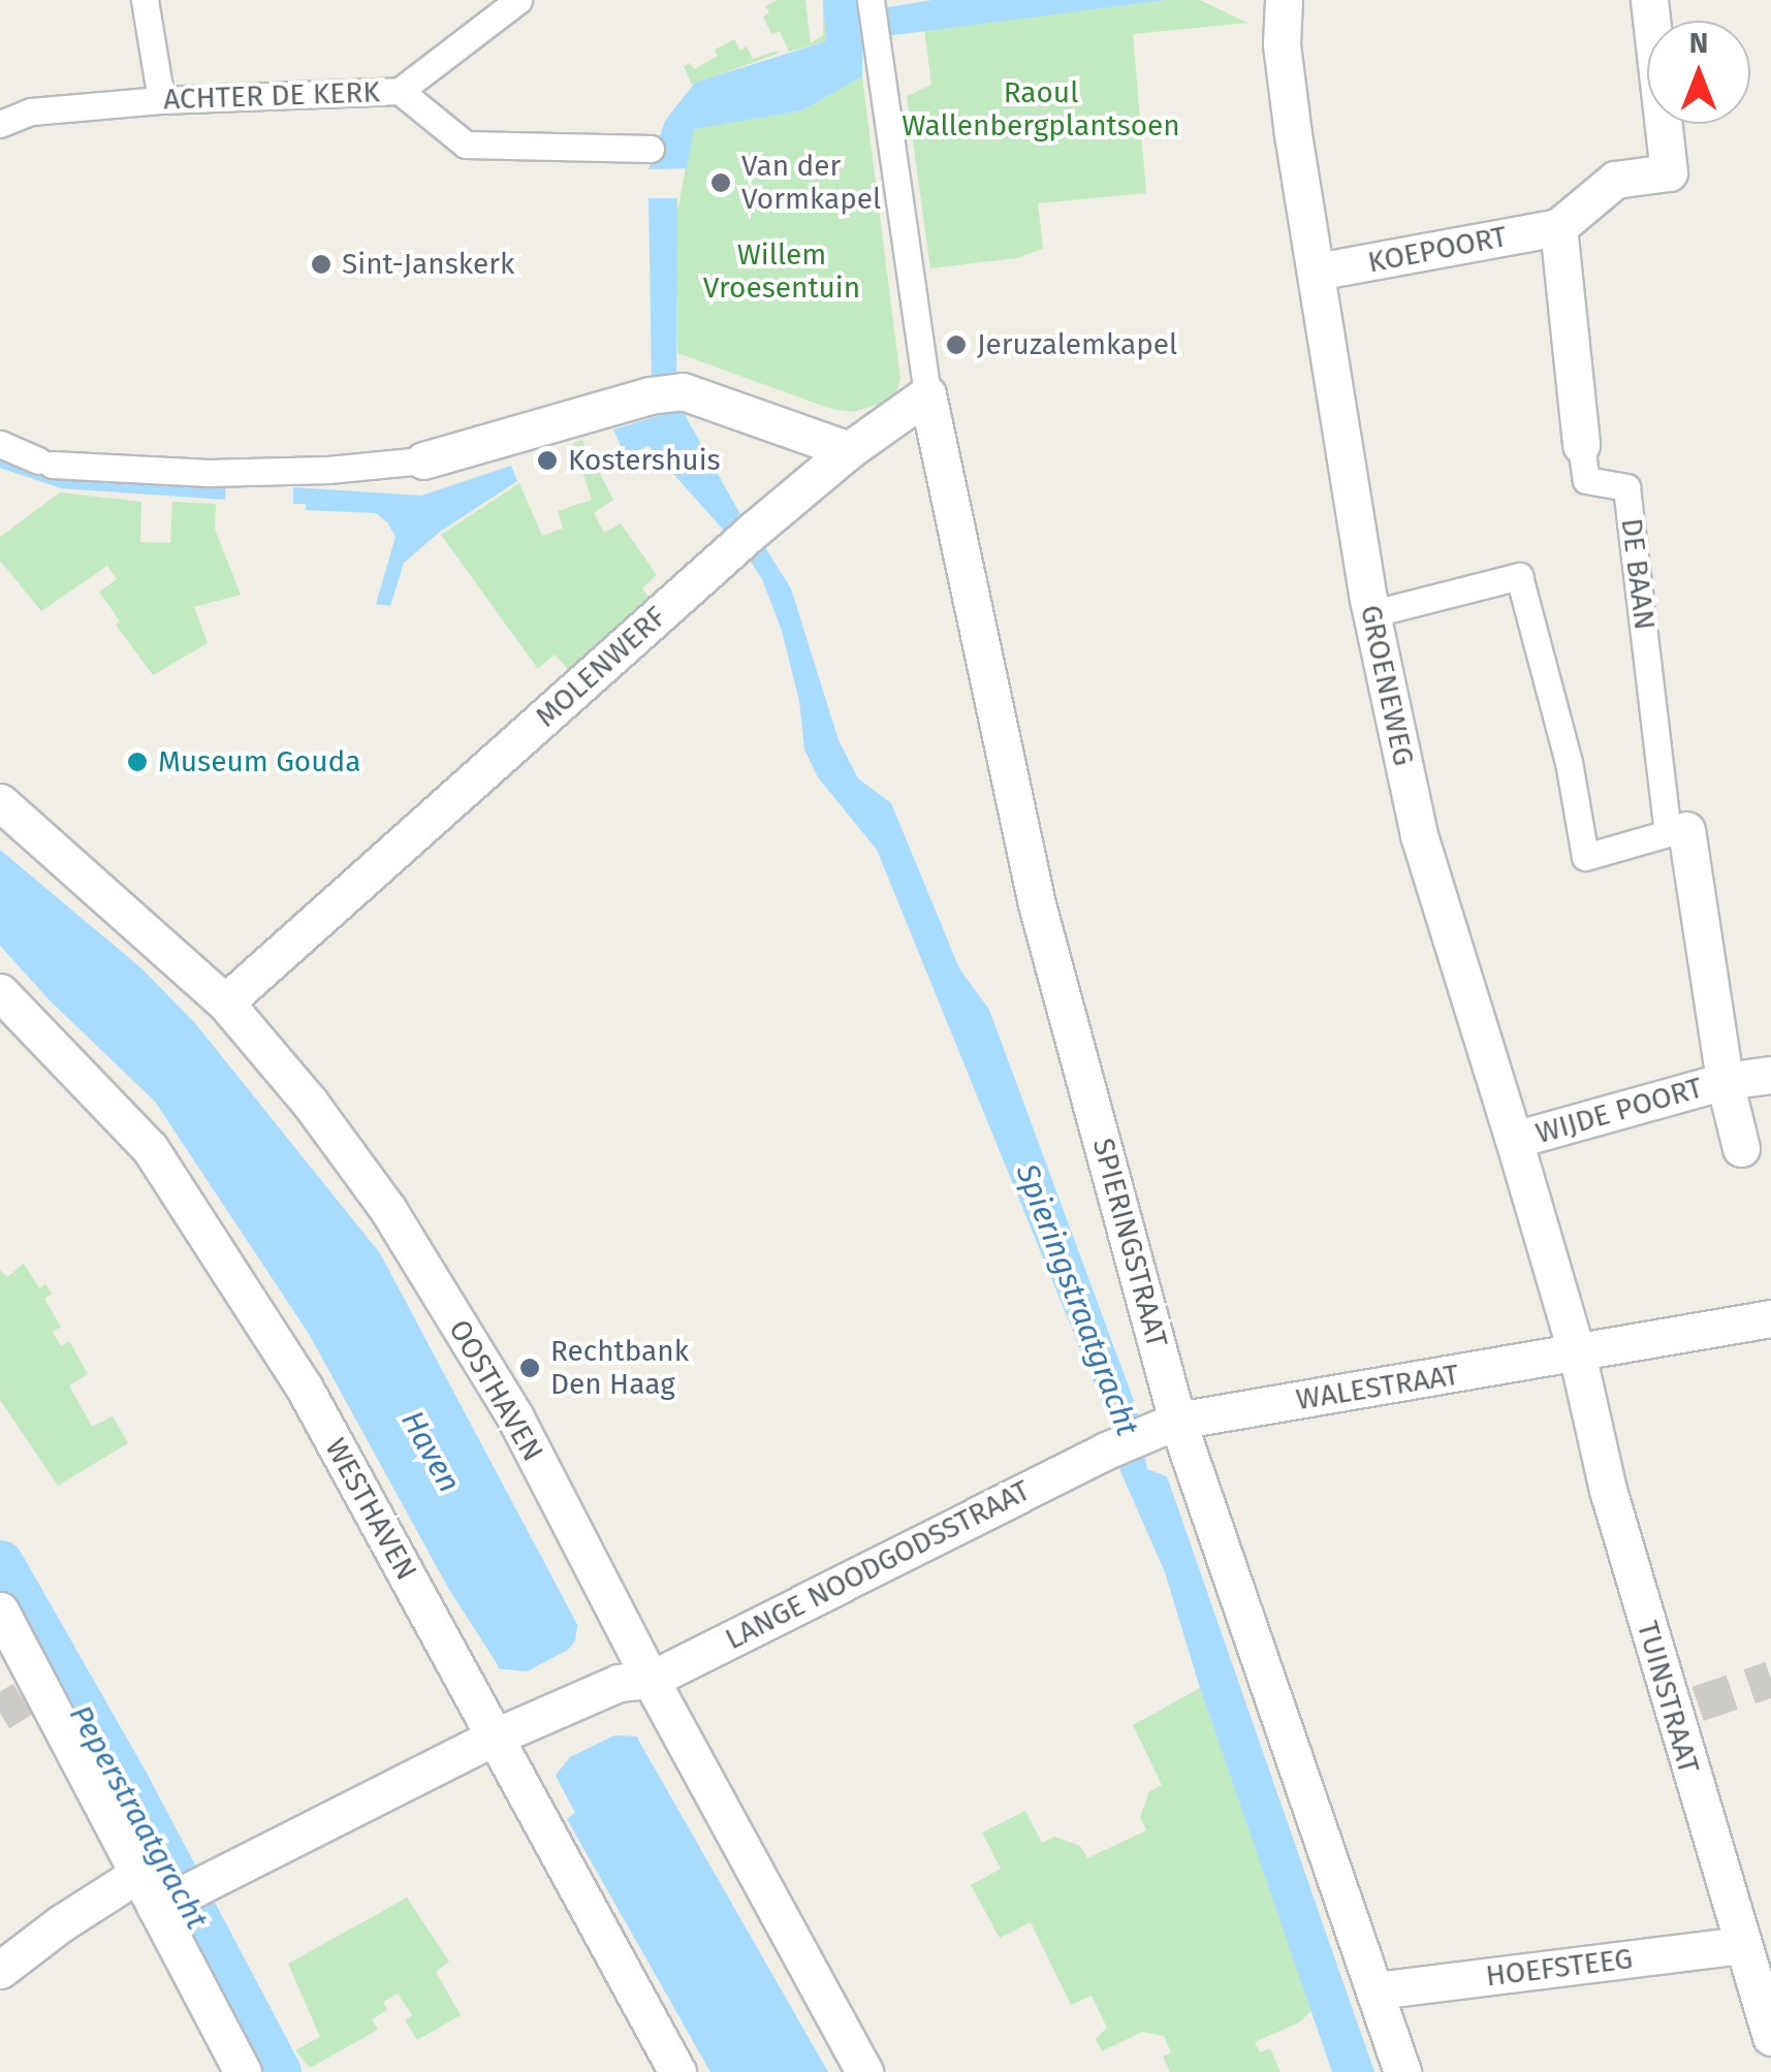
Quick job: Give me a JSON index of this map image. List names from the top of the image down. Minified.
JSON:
{"streets":{"street":["ACHTER DE KERK","KOEPOORT","DE BAAN","MOLENWERF","GROENEWEG","WIJDE POORT","SPIERINGSTRAAT","WALESTRAAT","OOSTHAVEN","WESTHAVEN","LANGE NOODGODSSTRAAT","TUINSTRAAT","HOEFSTEEG"]},"crossings":[["KOEPOORT","DE BAAN"],["KOEPOORT","GROENEWEG"],["DE BAAN","WIJDE POORT"],["MOLENWERF","SPIERINGSTRAAT"],["MOLENWERF","OOSTHAVEN"],["GROENEWEG","WIJDE POORT"],["GROENEWEG","WALESTRAAT"],["GROENEWEG","TUINSTRAAT"],["SPIERINGSTRAAT","WALESTRAAT"],["SPIERINGSTRAAT","HOEFSTEEG"],["WALESTRAAT","LANGE NOODGODSSTRAAT"],["WALESTRAAT","TUINSTRAAT"],["OOSTHAVEN","LANGE NOODGODSSTRAAT"],["WESTHAVEN","LANGE NOODGODSSTRAAT"],["TUINSTRAAT","HOEFSTEEG"]],"water":["Spieringstraatgracht","Haven","Peperstraatgracht"],"parks":["Raoul Wallenbergplantsoen","Willem Vroesentuin"],"places":["Van der Vormkapel","Sint-Janskerk","Jeruzalemkapel","Kostershuis","Museum Gouda","Rechtbank Den Haag"],"north":"top"}
